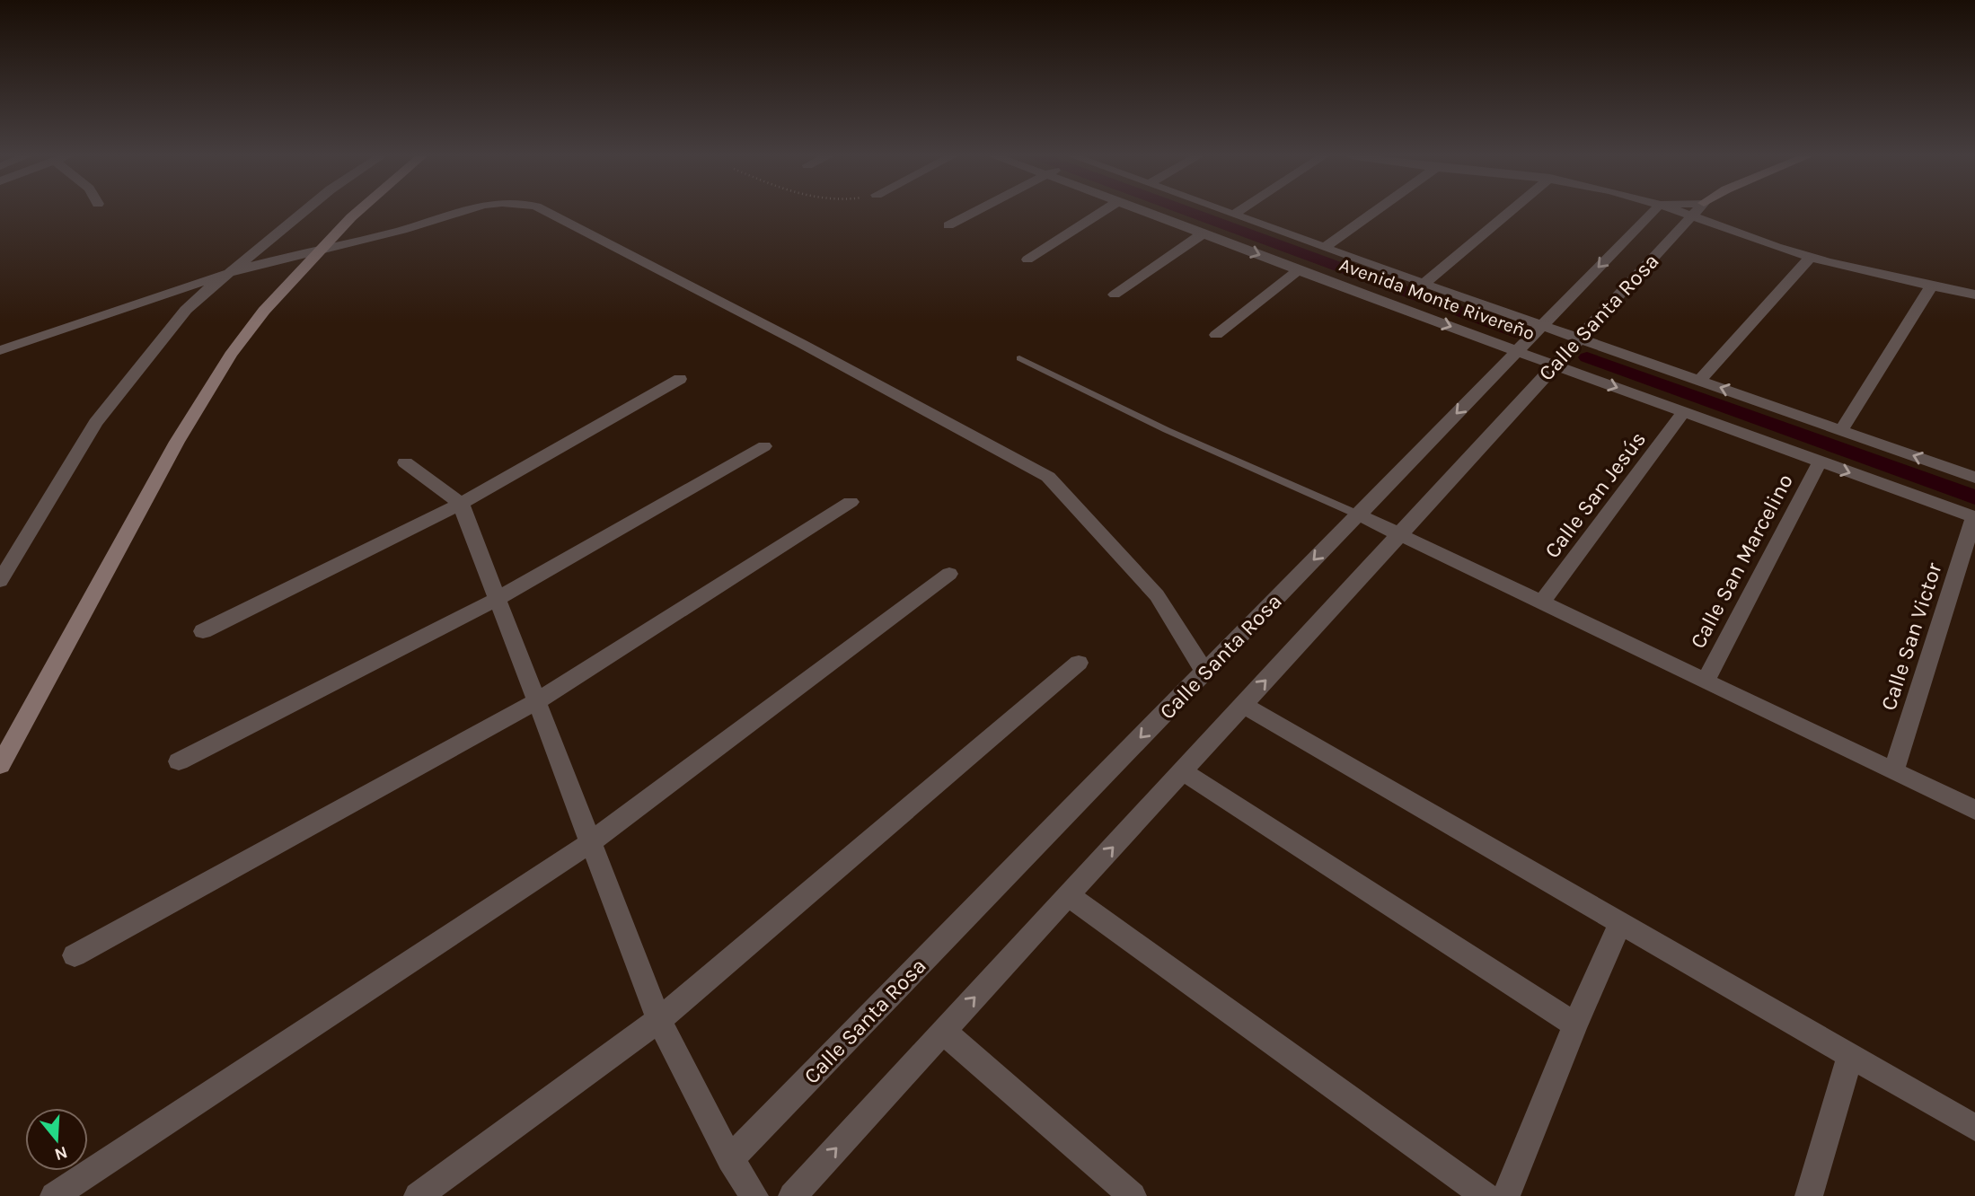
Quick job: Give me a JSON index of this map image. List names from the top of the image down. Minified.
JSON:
{"streets":{"street":["Avenida Monte Rivereño","Calle Santa Rosa","Calle San Jesús","Calle San Marcelino","Calle San Victor"]},"crossings":[["Avenida Monte Rivereño","Calle Santa Rosa"],["Avenida Monte Rivereño","Calle San Jesús"],["Avenida Monte Rivereño","Calle San Marcelino"],["Avenida Monte Rivereño","Calle San Victor"]],"north":"bottom"}
